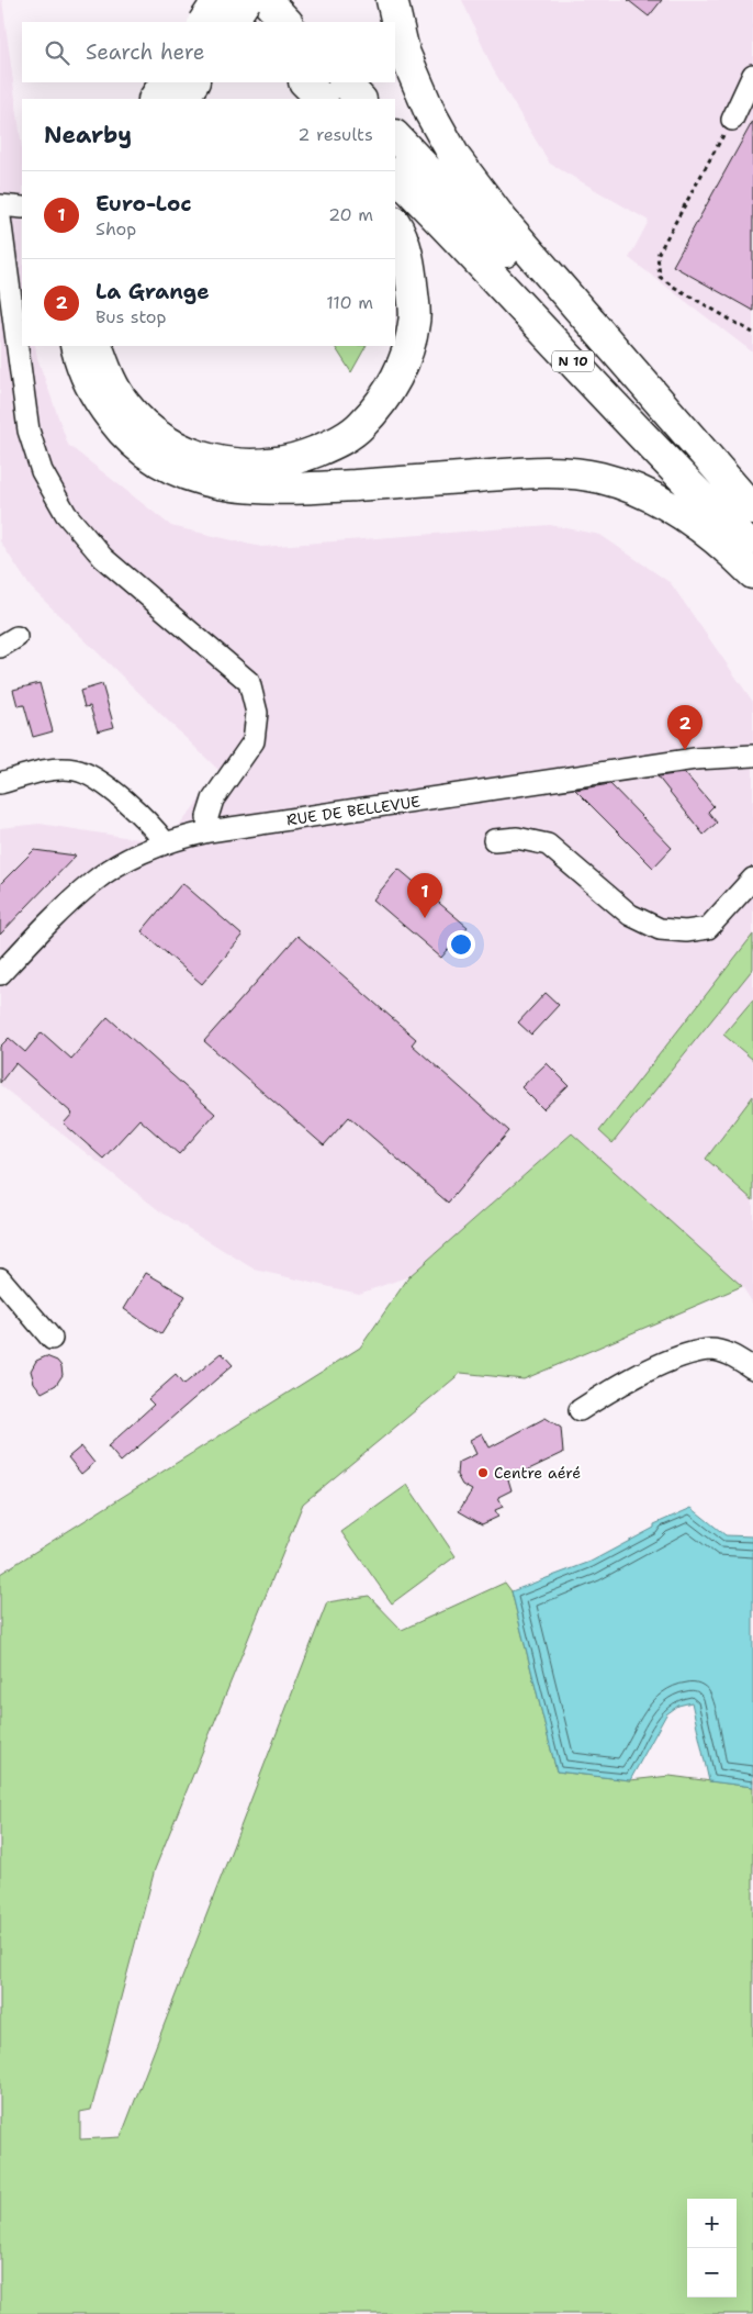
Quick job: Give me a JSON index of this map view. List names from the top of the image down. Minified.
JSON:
{"streets":{"highway":["N 10"],"street":["RUE DE BELLEVUE"]},"places":["Centre aéré"],"page":{"search":"Search here","heading":["Nearby","2 results"],"list":[{"mark":"1","name":"Euro-Loc","note":"Shop","value":"20 m"},{"mark":"2","name":"La Grange","note":"Bus stop","value":"110 m"}],"pins":["2","1"],"map_buttons":["+","−"]}}
